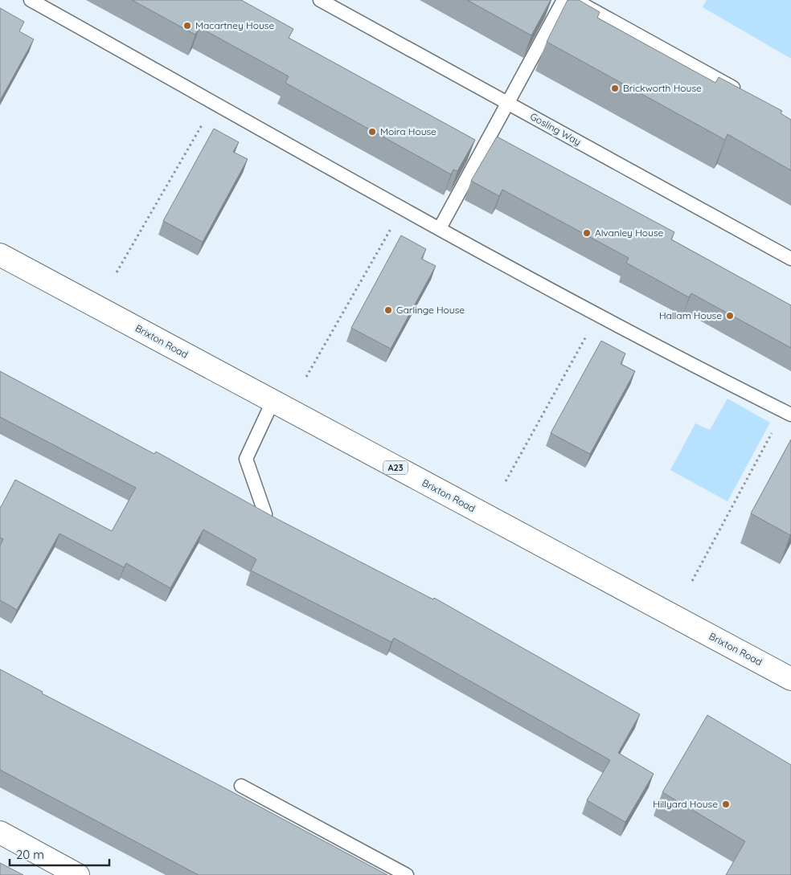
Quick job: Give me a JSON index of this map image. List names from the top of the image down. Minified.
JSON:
{"streets":{"main road":["Brixton Road","A23"],"lane":["Gosling Way"]},"places":["Macartney House","Brickworth House","Moira House","Alvanley House","Garlinge House","Hallam House","Hillyard House"],"scale_bar":"20 m"}
